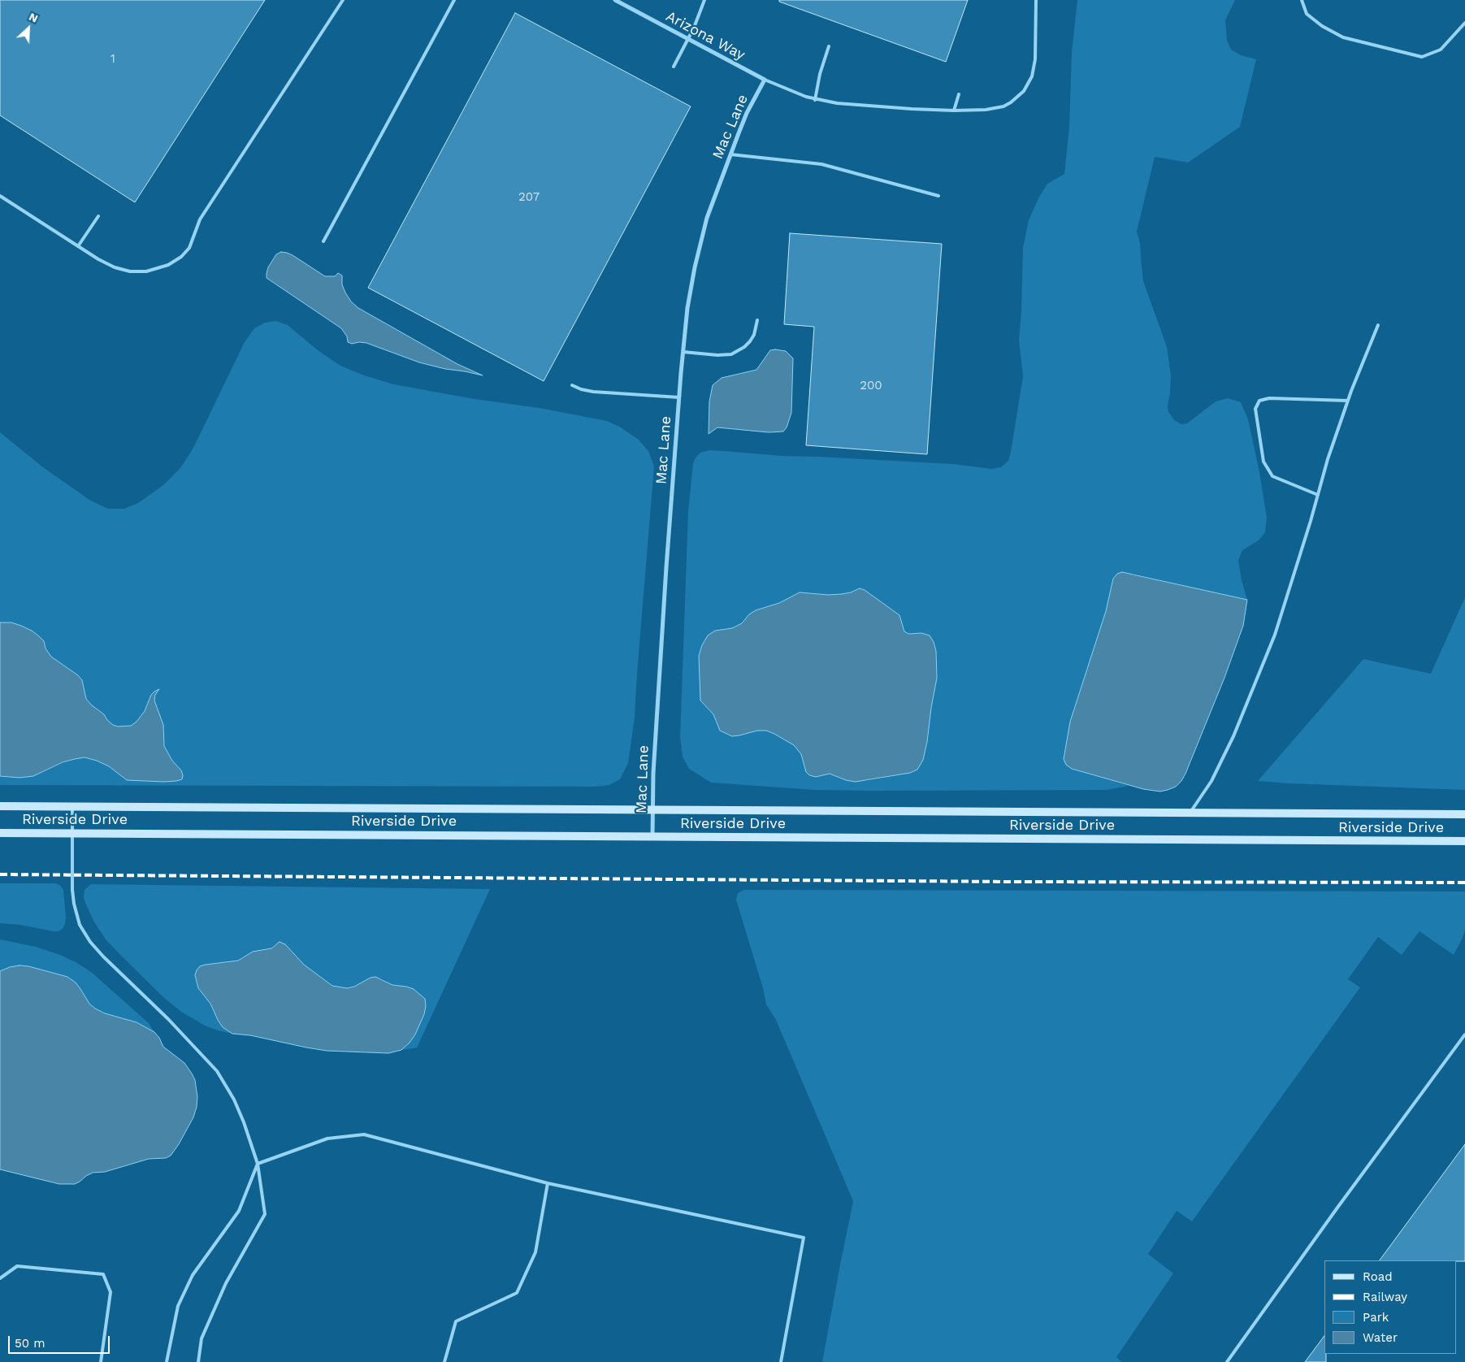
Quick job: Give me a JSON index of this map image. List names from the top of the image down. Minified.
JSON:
{"streets":{"main road":["Riverside Drive"],"street":["Arizona Way","Mac Lane"]},"crossings":[["Arizona Way","Mac Lane"],["Mac Lane","Riverside Drive"]],"house_numbers":["1","207","200"],"legend":["Road","Railway","Park","Water"],"scale_bar":"50 m","north":"top right"}
